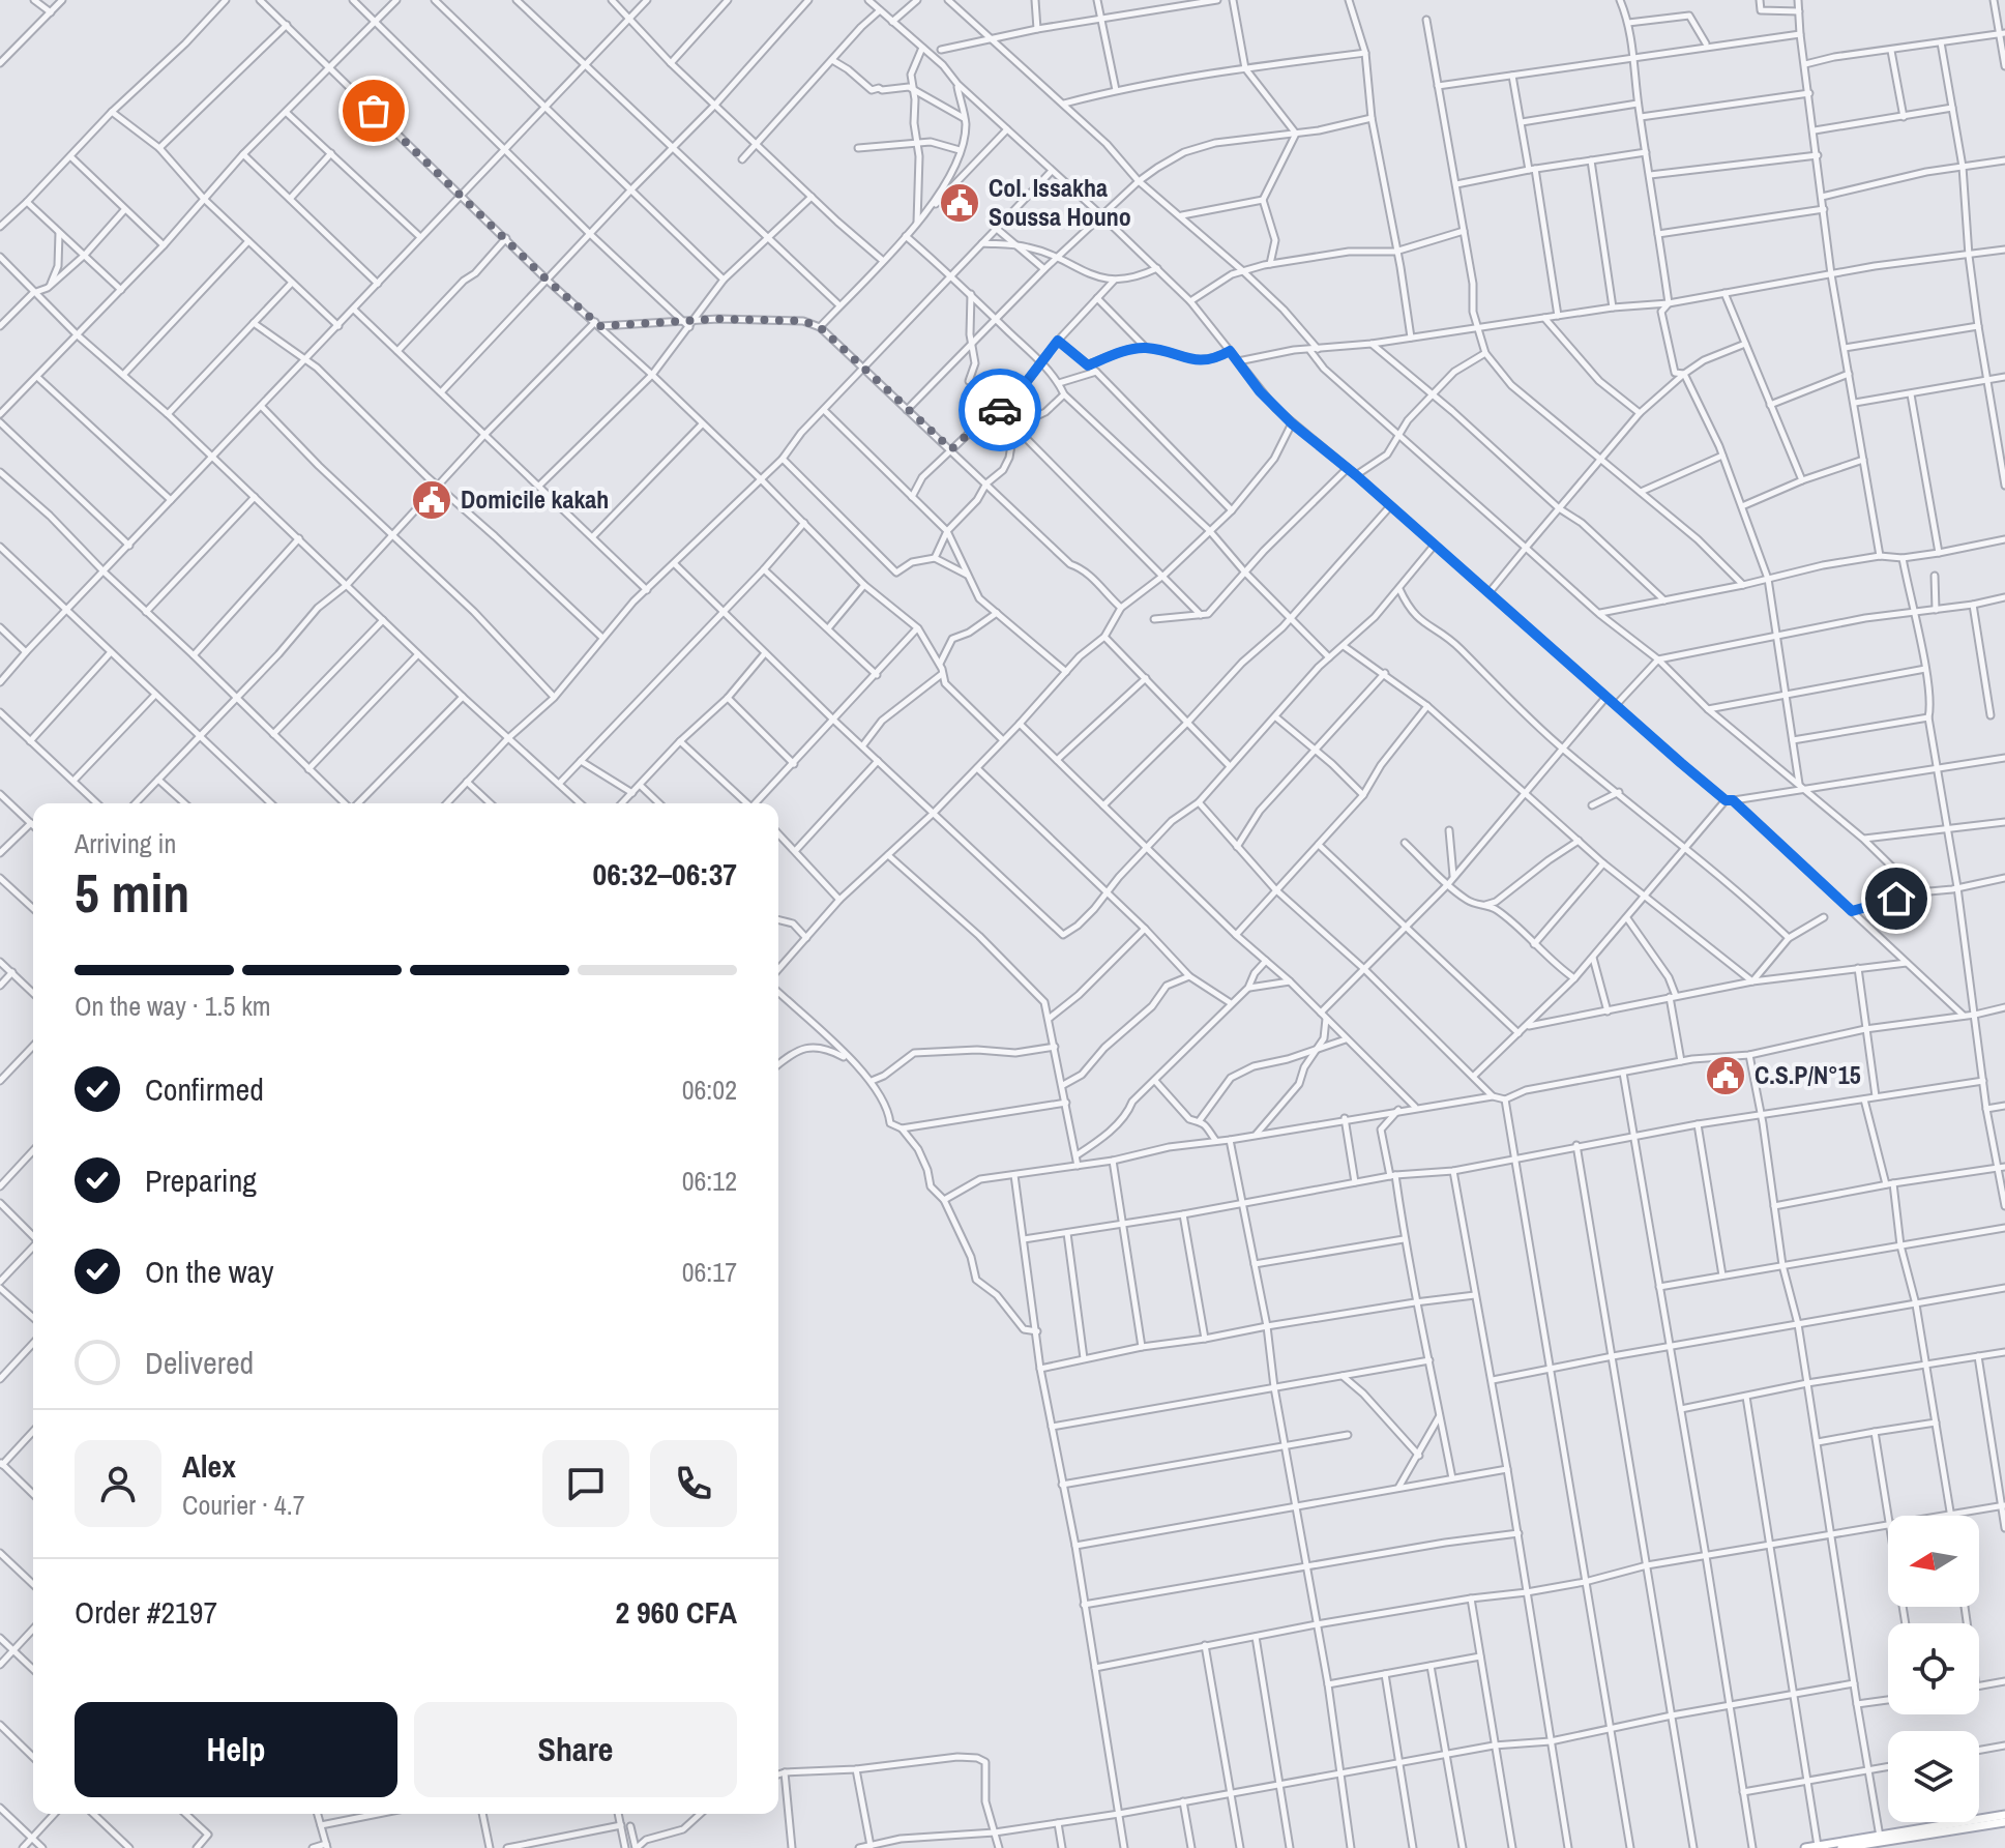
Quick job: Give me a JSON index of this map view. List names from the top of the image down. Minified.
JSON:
{"places":{"public building":["Col. Issakha Soussa Houno","Domicile kakah","C.S.P/N°15"]},"north":"left","page":{"heading":["5 min","Arriving in","06:32–06:37"],"panel":["Alex","Courier · 4.7","Order #2197","2 960 CFA"],"bar":"On the way · 1.5 km","list":[["Confirmed","06:02"],["Preparing","06:12"],["On the way","06:17"],"Delivered"],"buttons":["Help","Share"]}}
